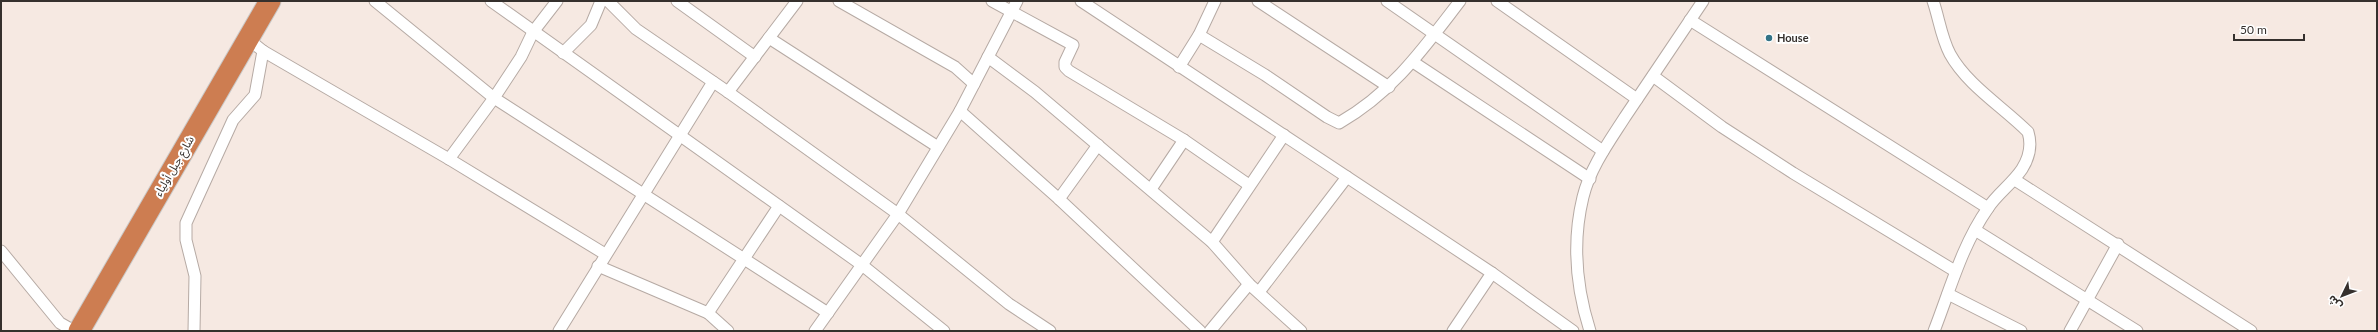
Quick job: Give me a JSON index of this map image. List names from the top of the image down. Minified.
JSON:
{"streets":{"highway":["شارع جبل أولياء"]},"places":["House"],"scale_bar":"50 m","north":"bottom left"}
